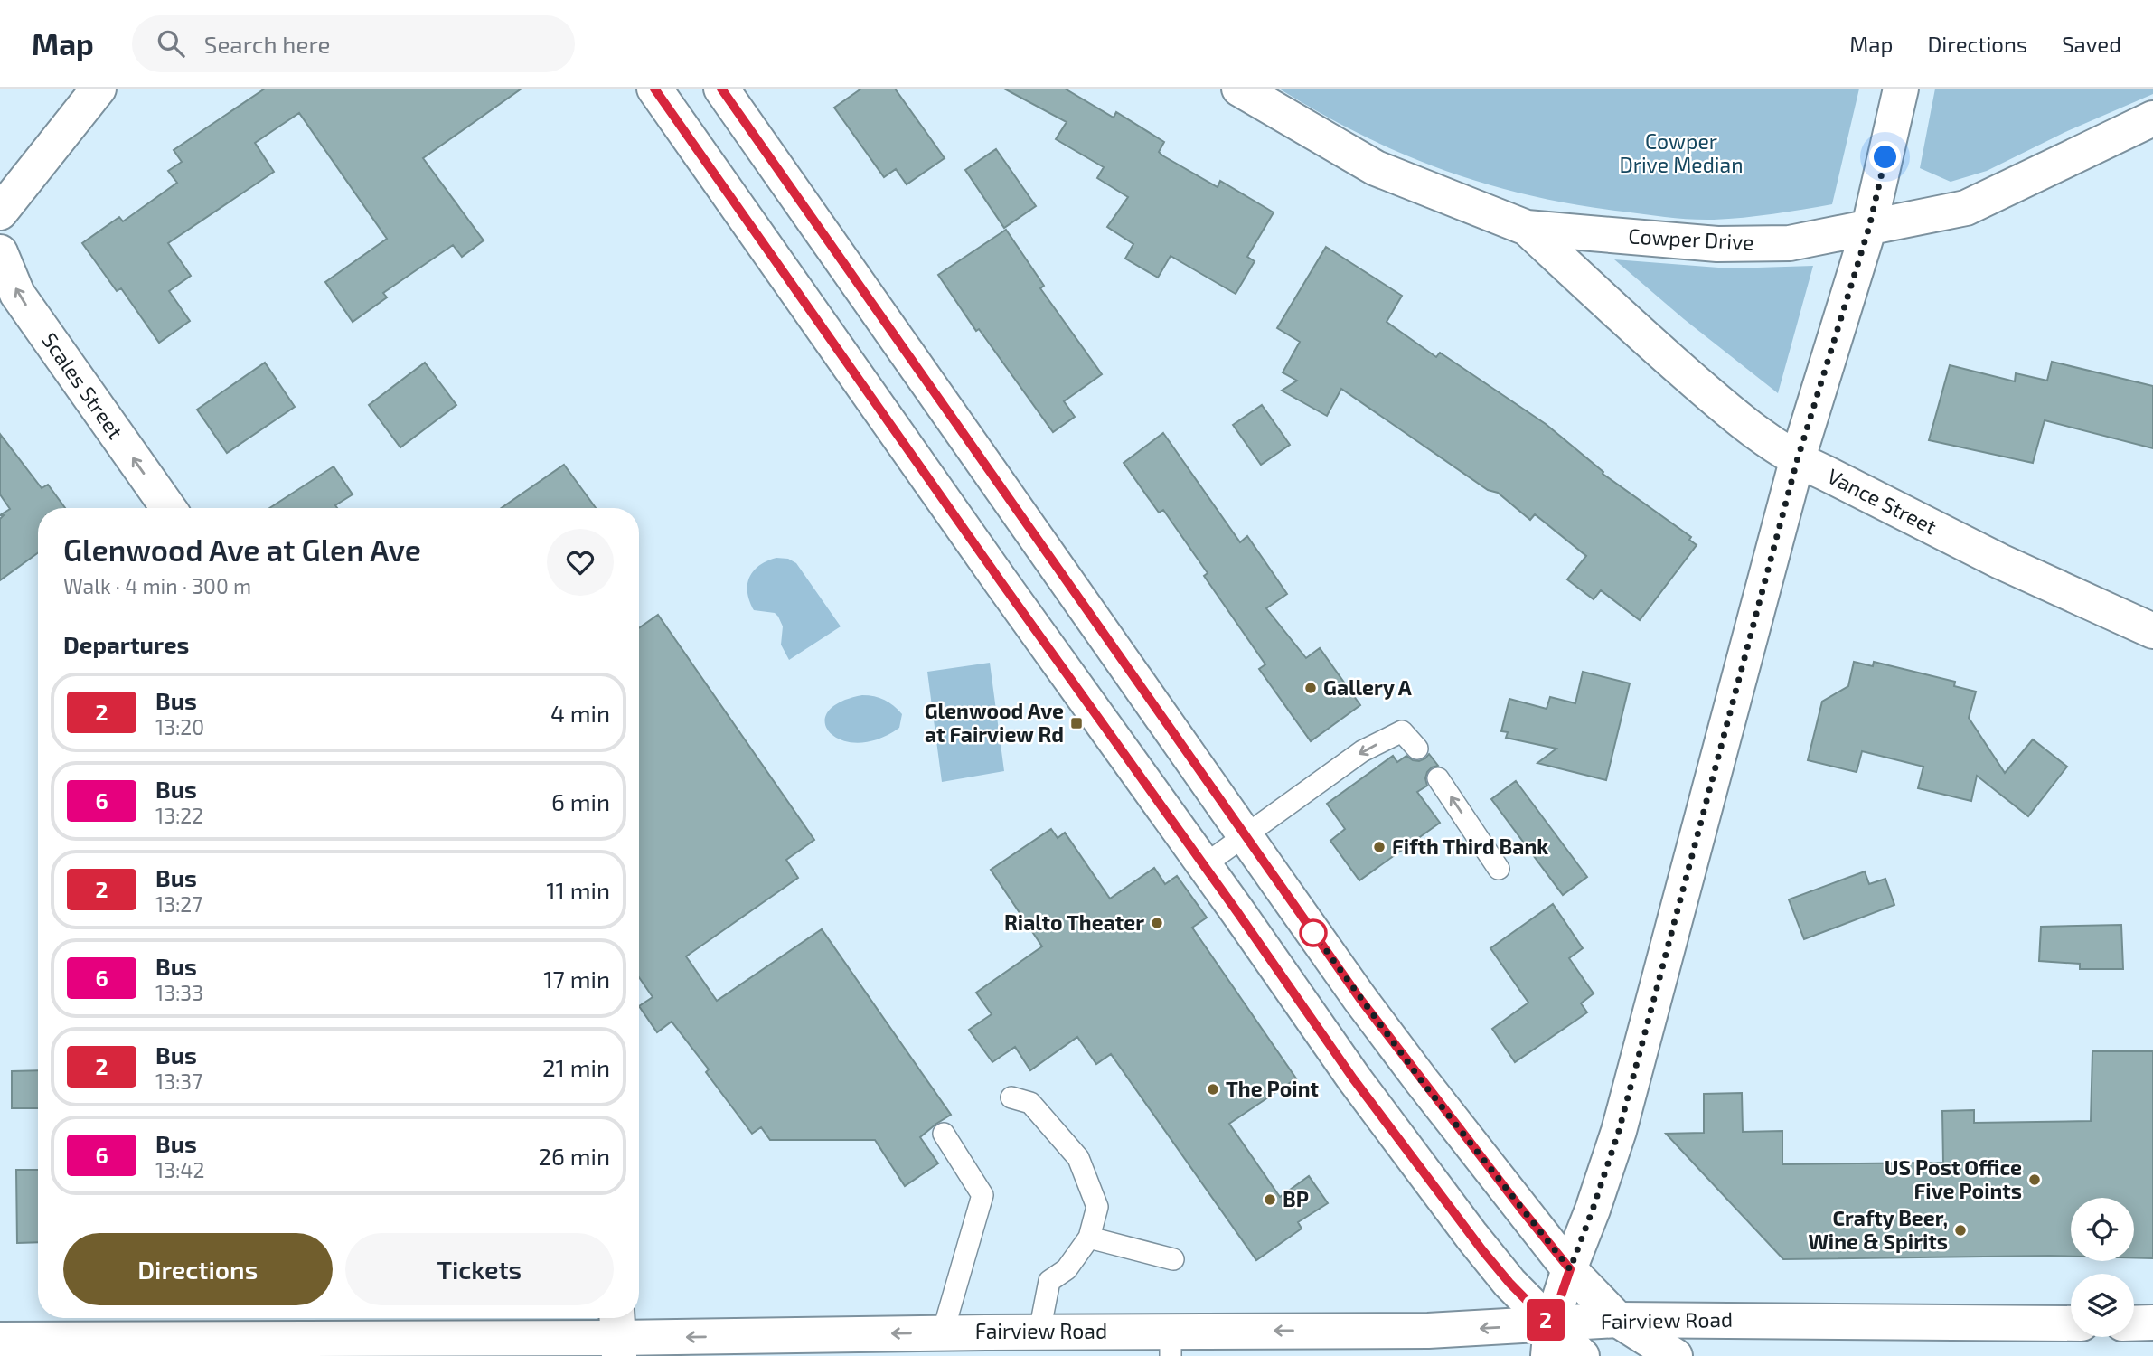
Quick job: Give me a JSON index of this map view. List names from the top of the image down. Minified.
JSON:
{"streets":{"street":["Cowper Drive","Scales Street","Vance Street","Fairview Road"]},"crossings":[["Cowper Drive","Vance Street"]],"one_way":["Scales Street"],"parks":["Cowper Drive Median"],"places":{"other":["Gallery A","Fifth Third Bank","Rialto Theater","The Point","US Post Office Five Points","BP","Crafty Beer, Wine & Spirits"],"transit":["Glenwood Ave at Fairview Rd"]},"lines":["bus line 2"],"page":{"header":"Map","search":"Search here","nav":["Map","Directions","Saved"],"on_map":"2","heading":[["Glenwood Ave at Glen Ave","Walk · 4 min · 300 m"],"Departures"],"list":[{"mark":"2","name":"Bus","note":"13:20","value":"4 min"},{"mark":"6","name":"Bus","note":"13:22","value":"6 min"},{"mark":"2","name":"Bus","note":"13:27","value":"11 min"},{"mark":"6","name":"Bus","note":"13:33","value":"17 min"},{"mark":"2","name":"Bus","note":"13:37","value":"21 min"},{"mark":"6","name":"Bus","note":"13:42","value":"26 min"}],"buttons":["Directions","Tickets"]}}
